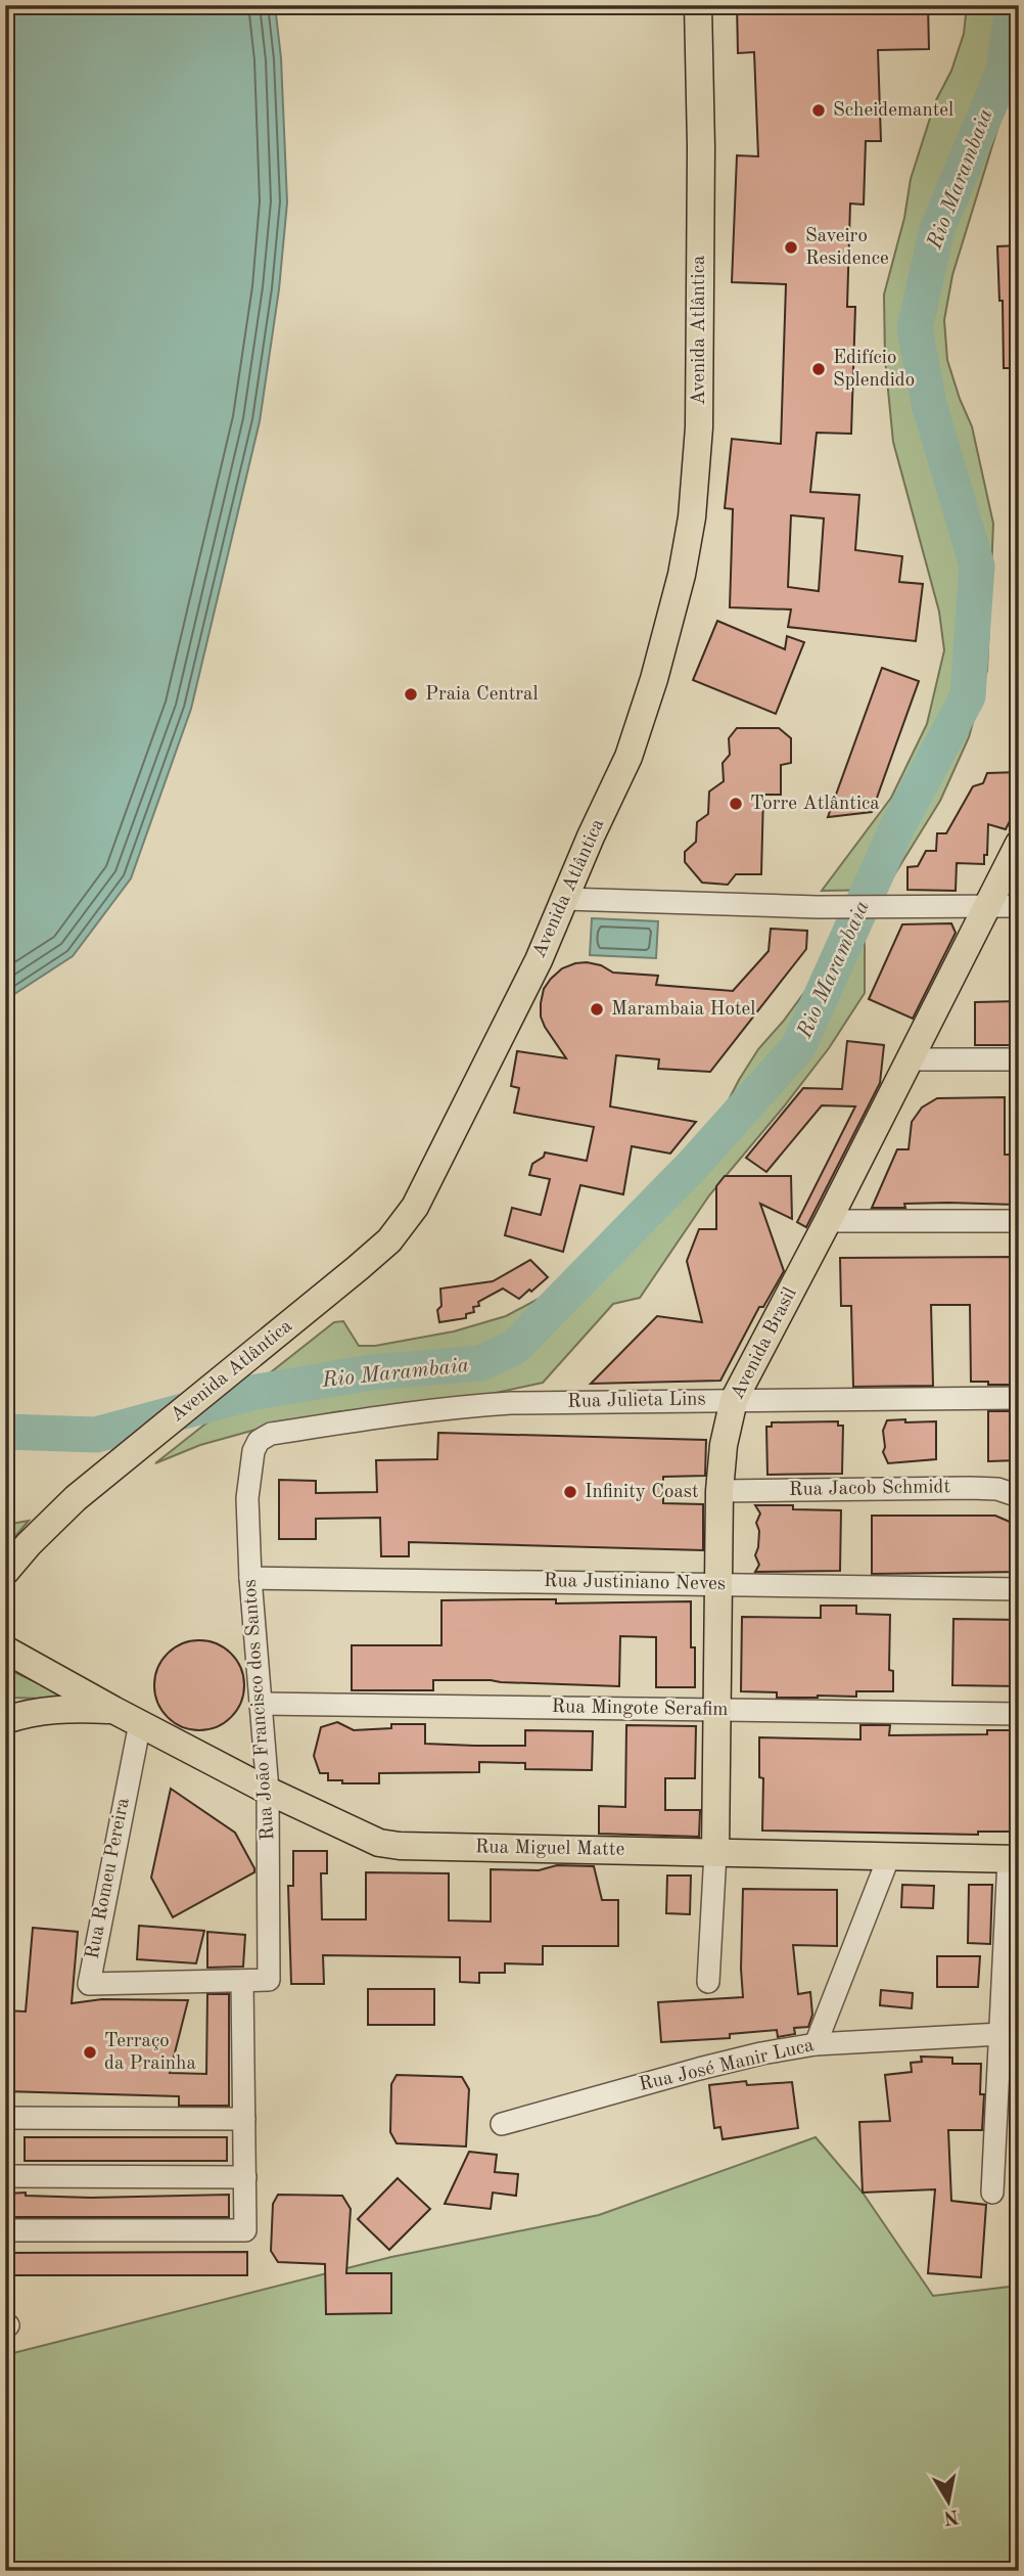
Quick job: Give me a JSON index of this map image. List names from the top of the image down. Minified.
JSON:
{"streets":{"main road":["Avenida Atlântica","Avenida Brasil","Rua Miguel Matte"],"street":["Rua Julieta Lins","Rua Jacob Schmidt","Rua Justiniano Neves","Rua Mingote Serafim","Rua João Francisco dos Santos","Rua Romeu Pereira","Rua José Manir Luca"]},"crossings":[["Avenida Brasil","Rua Julieta Lins"],["Avenida Brasil","Rua Jacob Schmidt"],["Avenida Brasil","Rua Justiniano Neves"],["Avenida Brasil","Rua Mingote Serafim"],["Avenida Brasil","Rua Miguel Matte"],["Rua Julieta Lins","Rua João Francisco dos Santos"],["Rua Justiniano Neves","Rua João Francisco dos Santos"],["Rua Mingote Serafim","Rua João Francisco dos Santos"],["Rua João Francisco dos Santos","Rua Miguel Matte"],["Rua João Francisco dos Santos","Rua Romeu Pereira"],["Rua Miguel Matte","Rua Romeu Pereira"]],"water":["Rio Marambaia"],"places":["Scheidemantel","Saveiro Residence","Edifício Splendido","Praia Central","Torre Atlântica","Marambaia Hotel","Infinity Coast","Terraço da Prainha"],"north":"bottom"}
